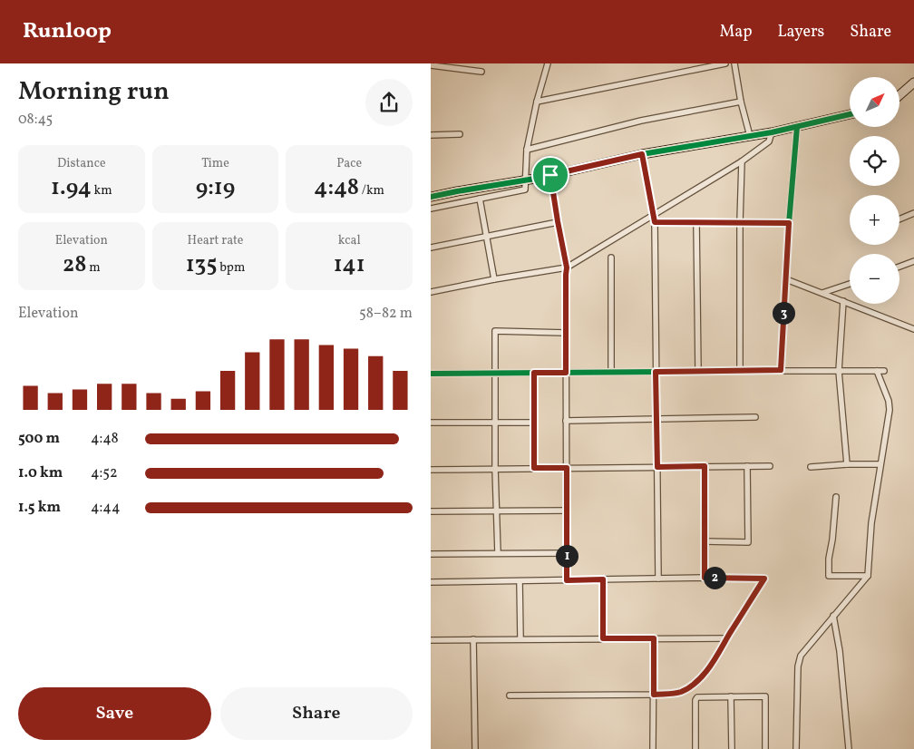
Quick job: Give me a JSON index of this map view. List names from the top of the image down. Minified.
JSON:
{"north":"top right","page":{"header":"Runloop","nav":["Map","Layers","Share"],"heading":["Morning run","08:45"],"map_buttons":["+","−"],"stats":[["Distance","1.94 km"],["Time","9:19"],["Pace","4:48 /km"],["Elevation","28 m"],["Heart rate","135 bpm"],["kcal","141"]],"chart":["Elevation","58–82 m"],"pins":["3","1","2"],"list":[{"name":"500 m","note":"4:48"},{"name":"1.0 km","note":"4:52"},{"name":"1.5 km","note":"4:44"}],"buttons":["Save","Share"]}}
